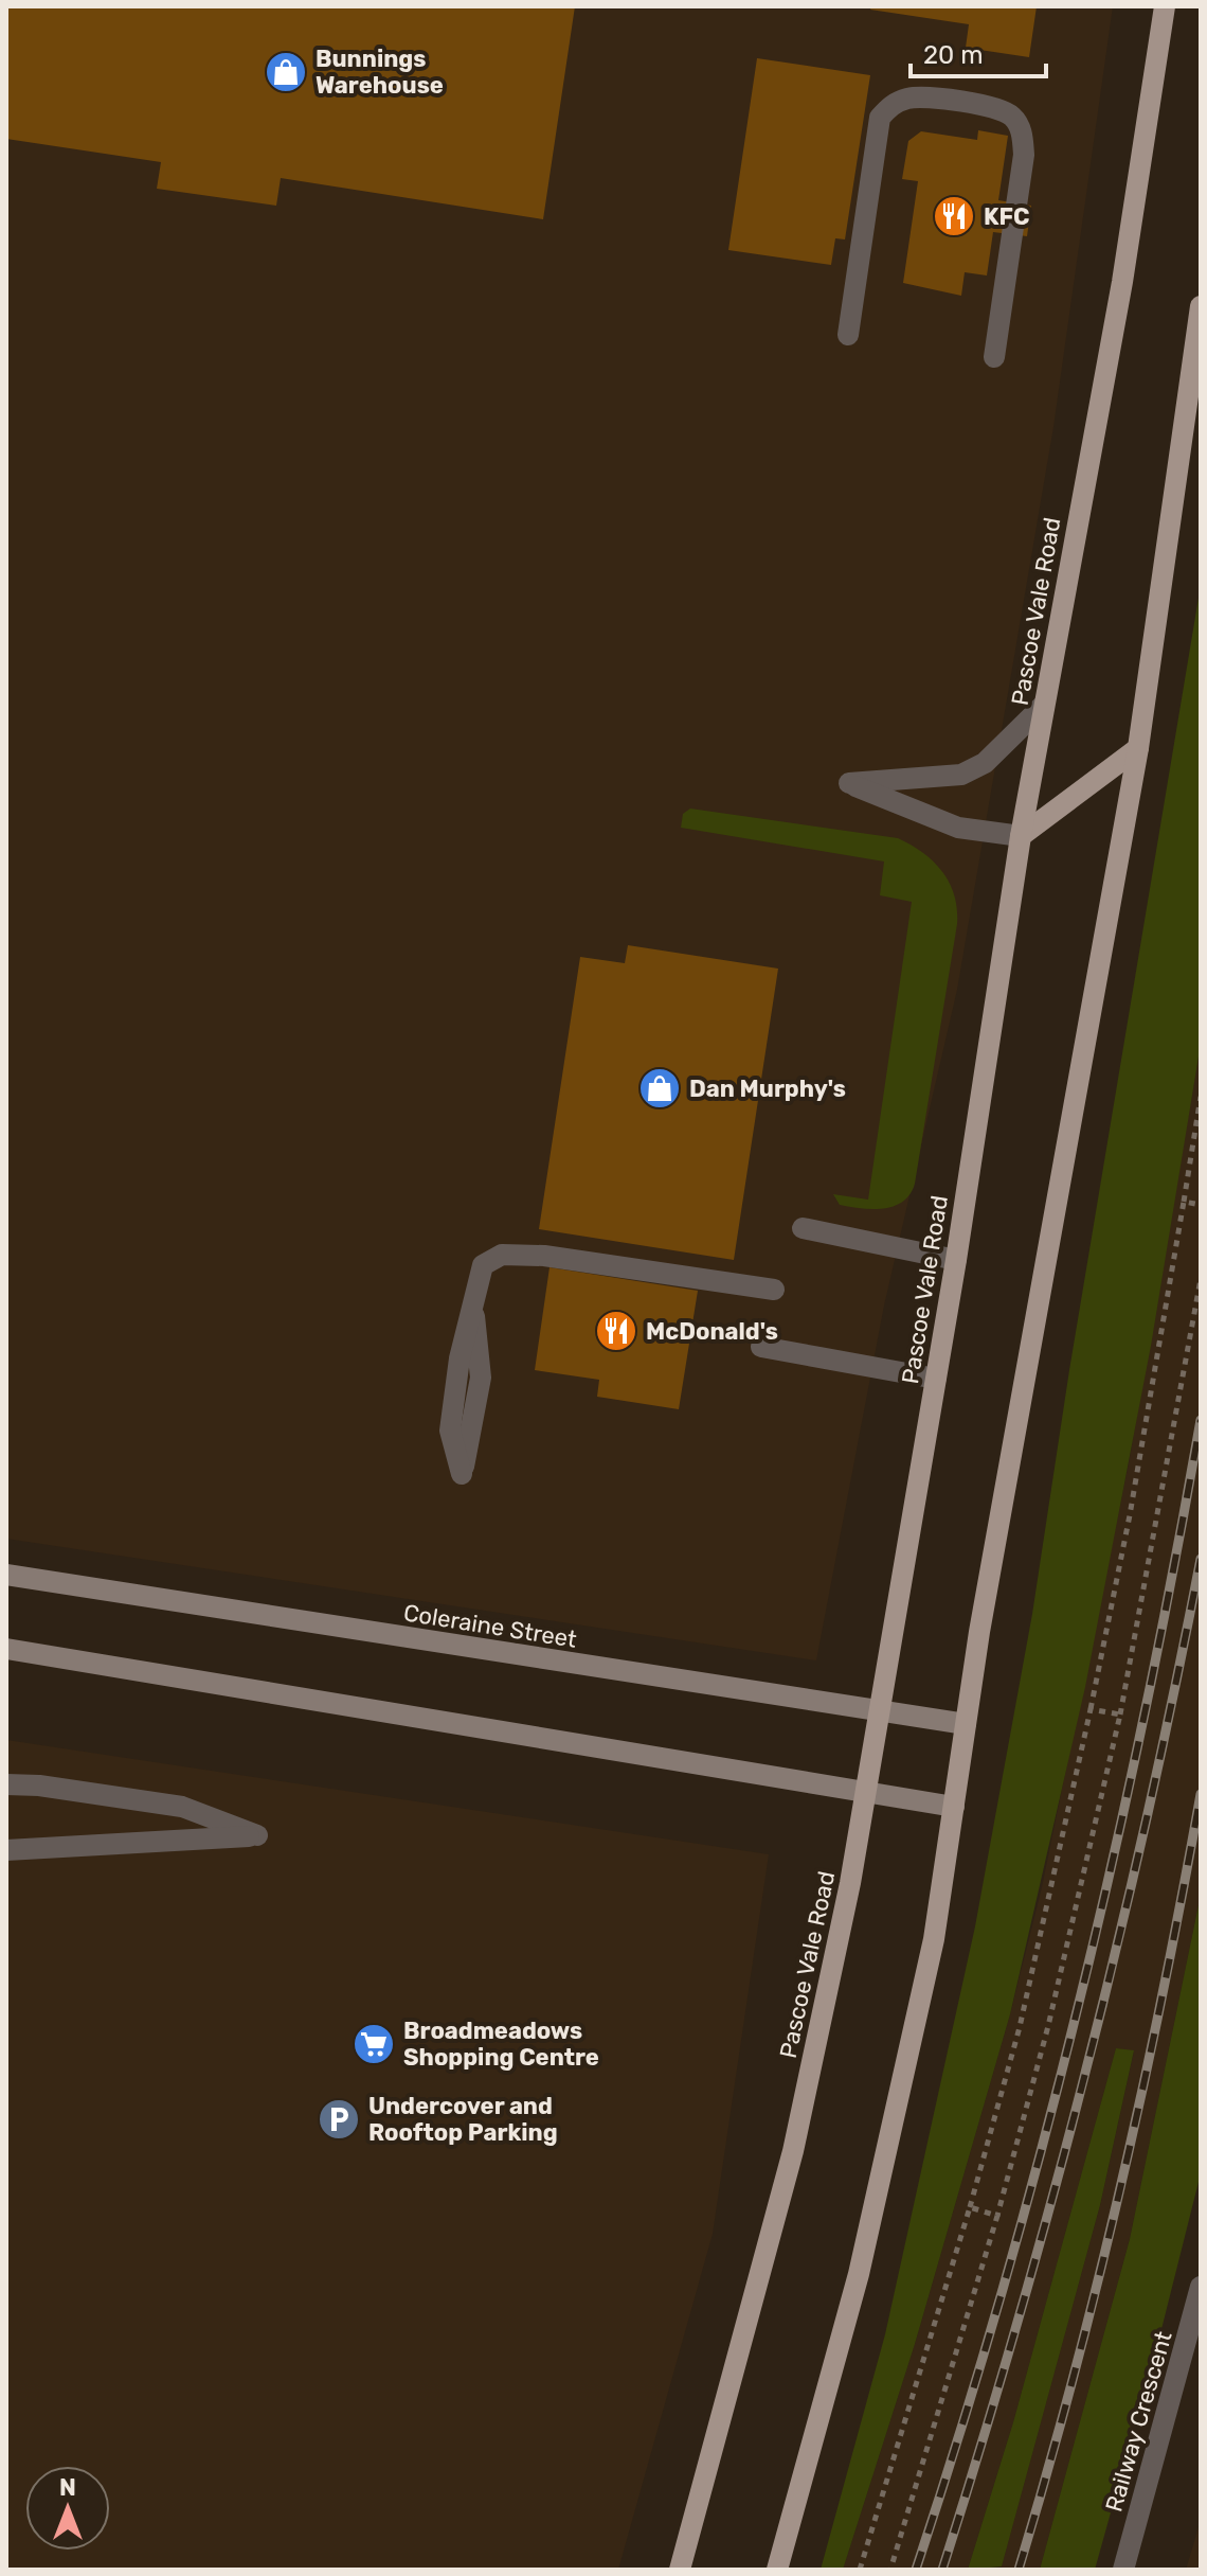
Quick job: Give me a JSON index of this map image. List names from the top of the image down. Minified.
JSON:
{"streets":{"main road":["Pascoe Vale Road"],"street":["Coleraine Street","Railway Crescent"]},"crossings":[["Pascoe Vale Road","Coleraine Street"]],"places":{"shop":["Bunnings Warehouse","Dan Murphy's"],"restaurant":["KFC","McDonald's"],"supermarket":["Broadmeadows Shopping Centre"],"parking":["Undercover and Rooftop Parking"]},"scale_bar":"20 m","north":"top"}
